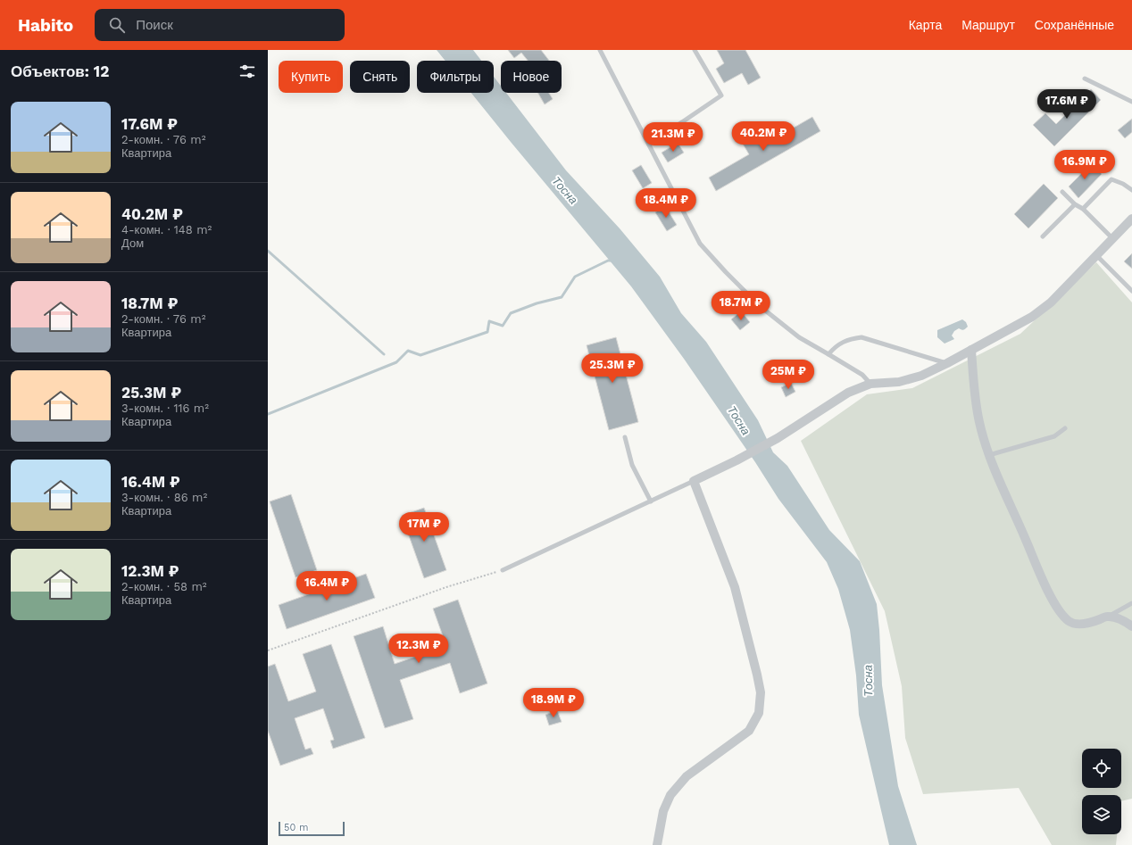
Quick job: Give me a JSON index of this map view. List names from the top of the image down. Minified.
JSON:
{"water":["Тосна"],"scale_bar":"50 m","page":{"header":"Habito","search":"Поиск","nav":["Карта","Маршрут","Сохранённые"],"heading":"Объектов: 12","chip":["Купить","Снять","Фильтры","Новое"],"price":["17.6M ₽","40.2M ₽","21.3M ₽","16.9M ₽","18.4M ₽","18.7M ₽","25.3M ₽","25M ₽","17M ₽","16.4M ₽","12.3M ₽","18.9M ₽"],"list":[{"name":"17.6M ₽","note":"2-комн. · 76 m² · Квартира"},{"name":"40.2M ₽","note":"4-комн. · 148 m² · Дом"},{"name":"18.7M ₽","note":"2-комн. · 76 m² · Квартира"},{"name":"25.3M ₽","note":"3-комн. · 116 m² · Квартира"},{"name":"16.4M ₽","note":"3-комн. · 86 m² · Квартира"},{"name":"12.3M ₽","note":"2-комн. · 58 m² · Квартира"}],"scale":"50 m"}}
